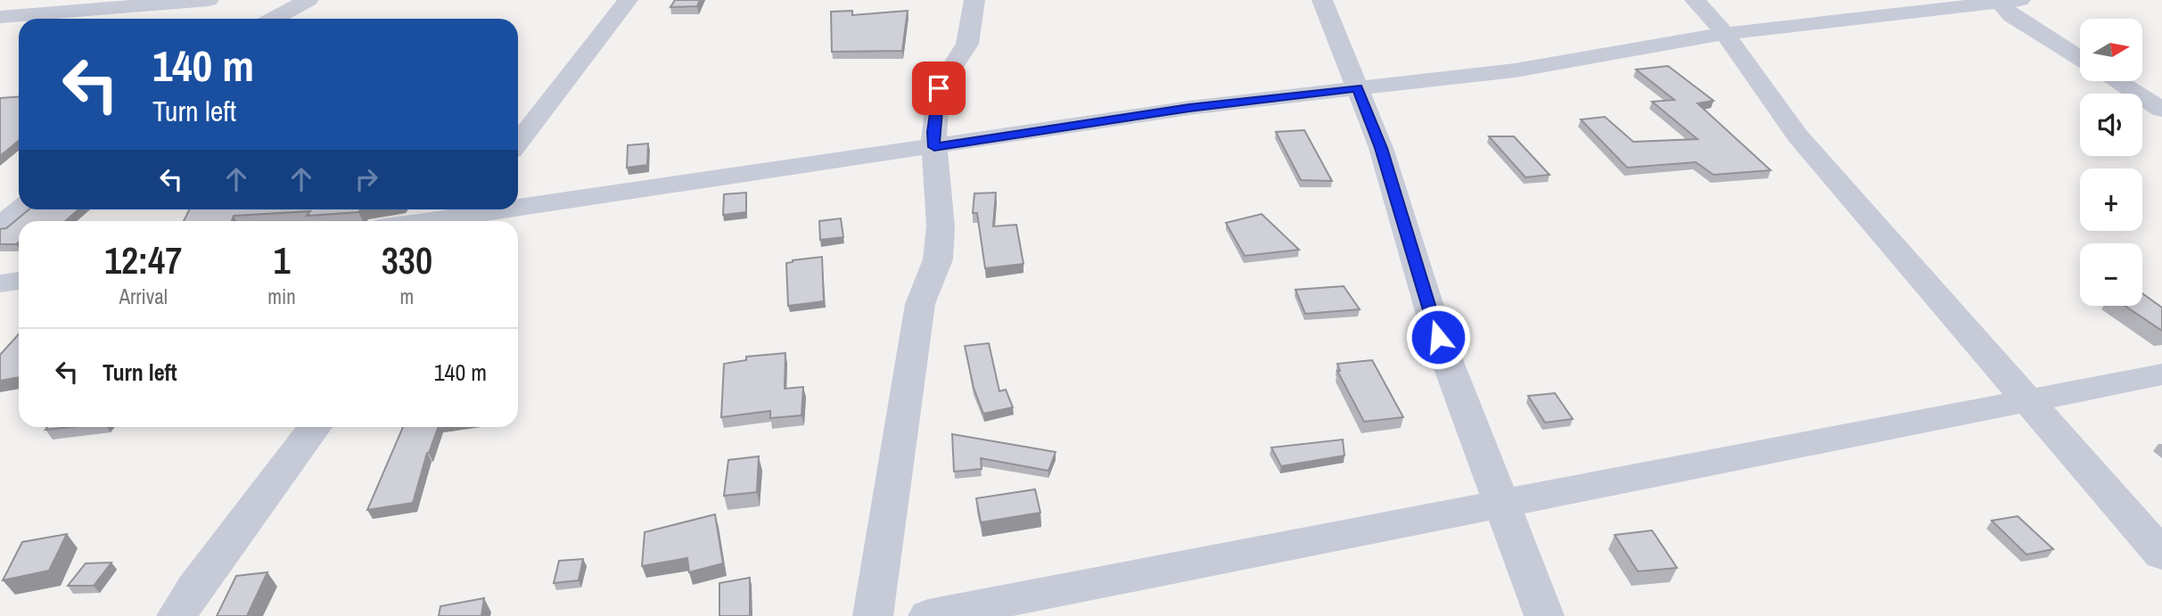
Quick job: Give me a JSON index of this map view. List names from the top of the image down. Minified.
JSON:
{"north":"right","page":{"map_buttons":["+","−"],"turn":["140 m","Turn left"],"eta":["12:47","Arrival","1","min","330","m"],"list":[{"name":"Turn left","value":"140 m"}]}}
